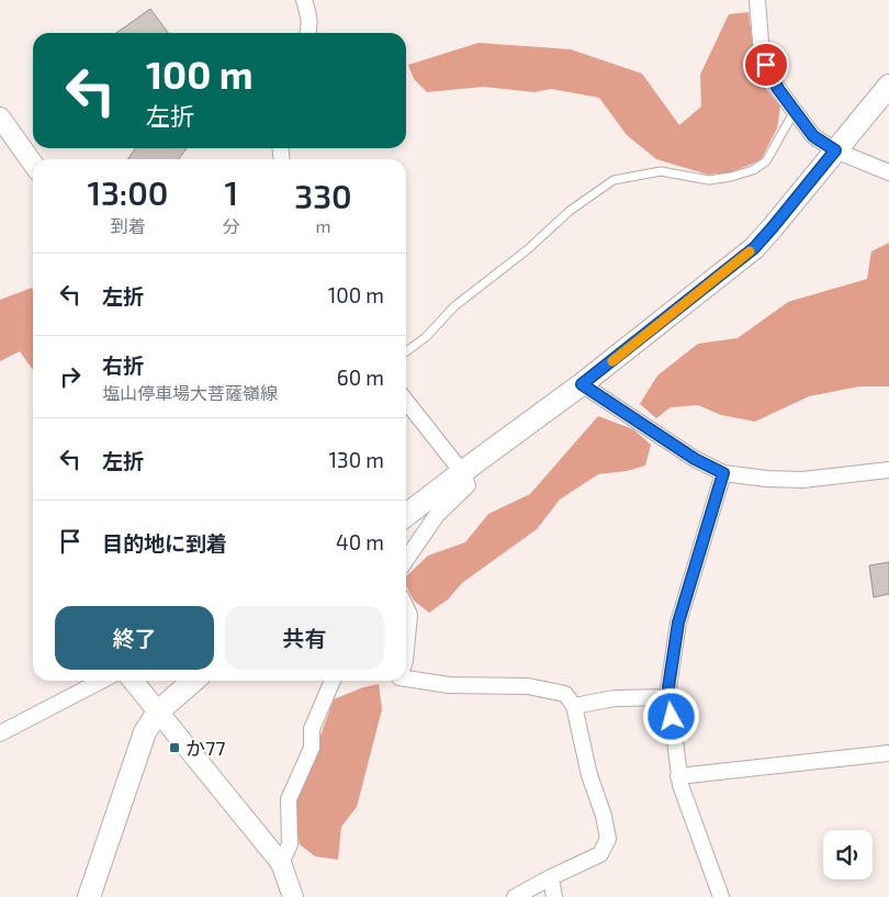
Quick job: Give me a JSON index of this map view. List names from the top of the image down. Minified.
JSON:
{"places":{"transit":["か77"]},"page":{"turn":["100 m","左折"],"eta":["13:00","到着","1","分","330","m"],"list":[{"name":"左折","value":"100 m"},{"name":"右折","note":"塩山停車場大菩薩嶺線","value":"60 m"},{"name":"左折","value":"130 m"},{"name":"目的地に到着","value":"40 m"}],"buttons":["終了","共有"]}}
